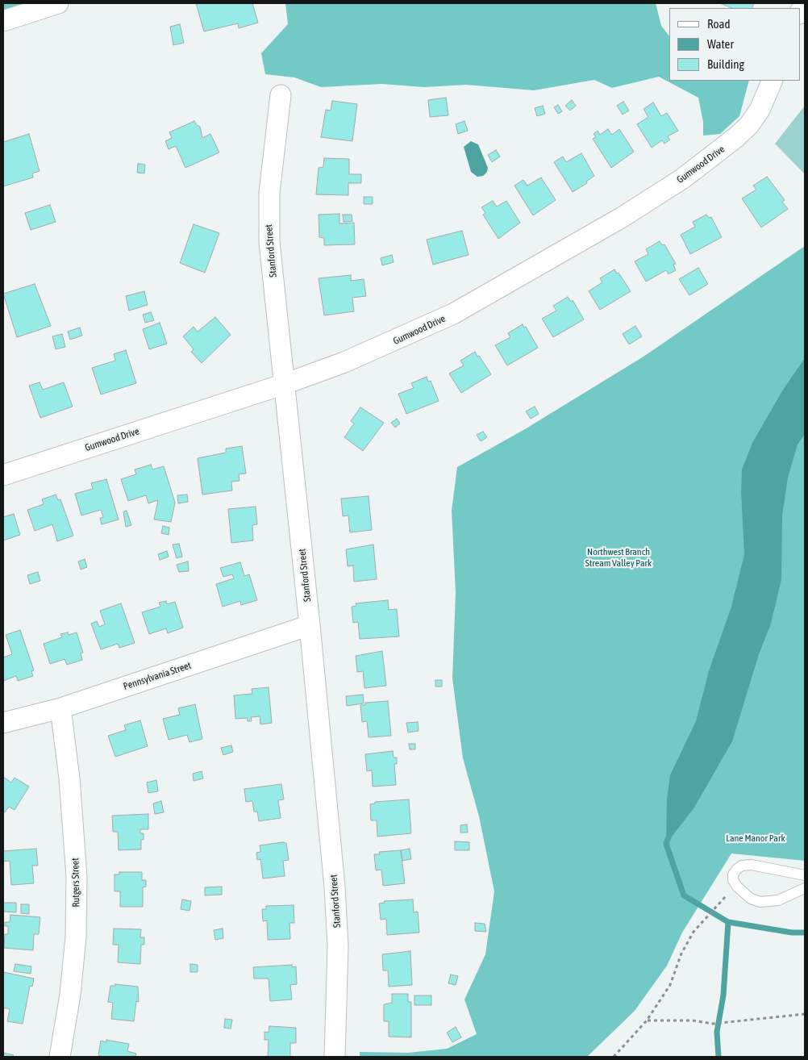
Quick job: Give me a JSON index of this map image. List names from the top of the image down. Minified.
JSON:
{"streets":{"street":["Gumwood Drive","Stanford Street","Pennsylvania Street","Rutgers Street"]},"crossings":[["Gumwood Drive","Stanford Street"],["Stanford Street","Pennsylvania Street"],["Pennsylvania Street","Rutgers Street"]],"parks":["Northwest Branch Stream Valley Park","Lane Manor Park"],"legend":["Road","Water","Building"]}
